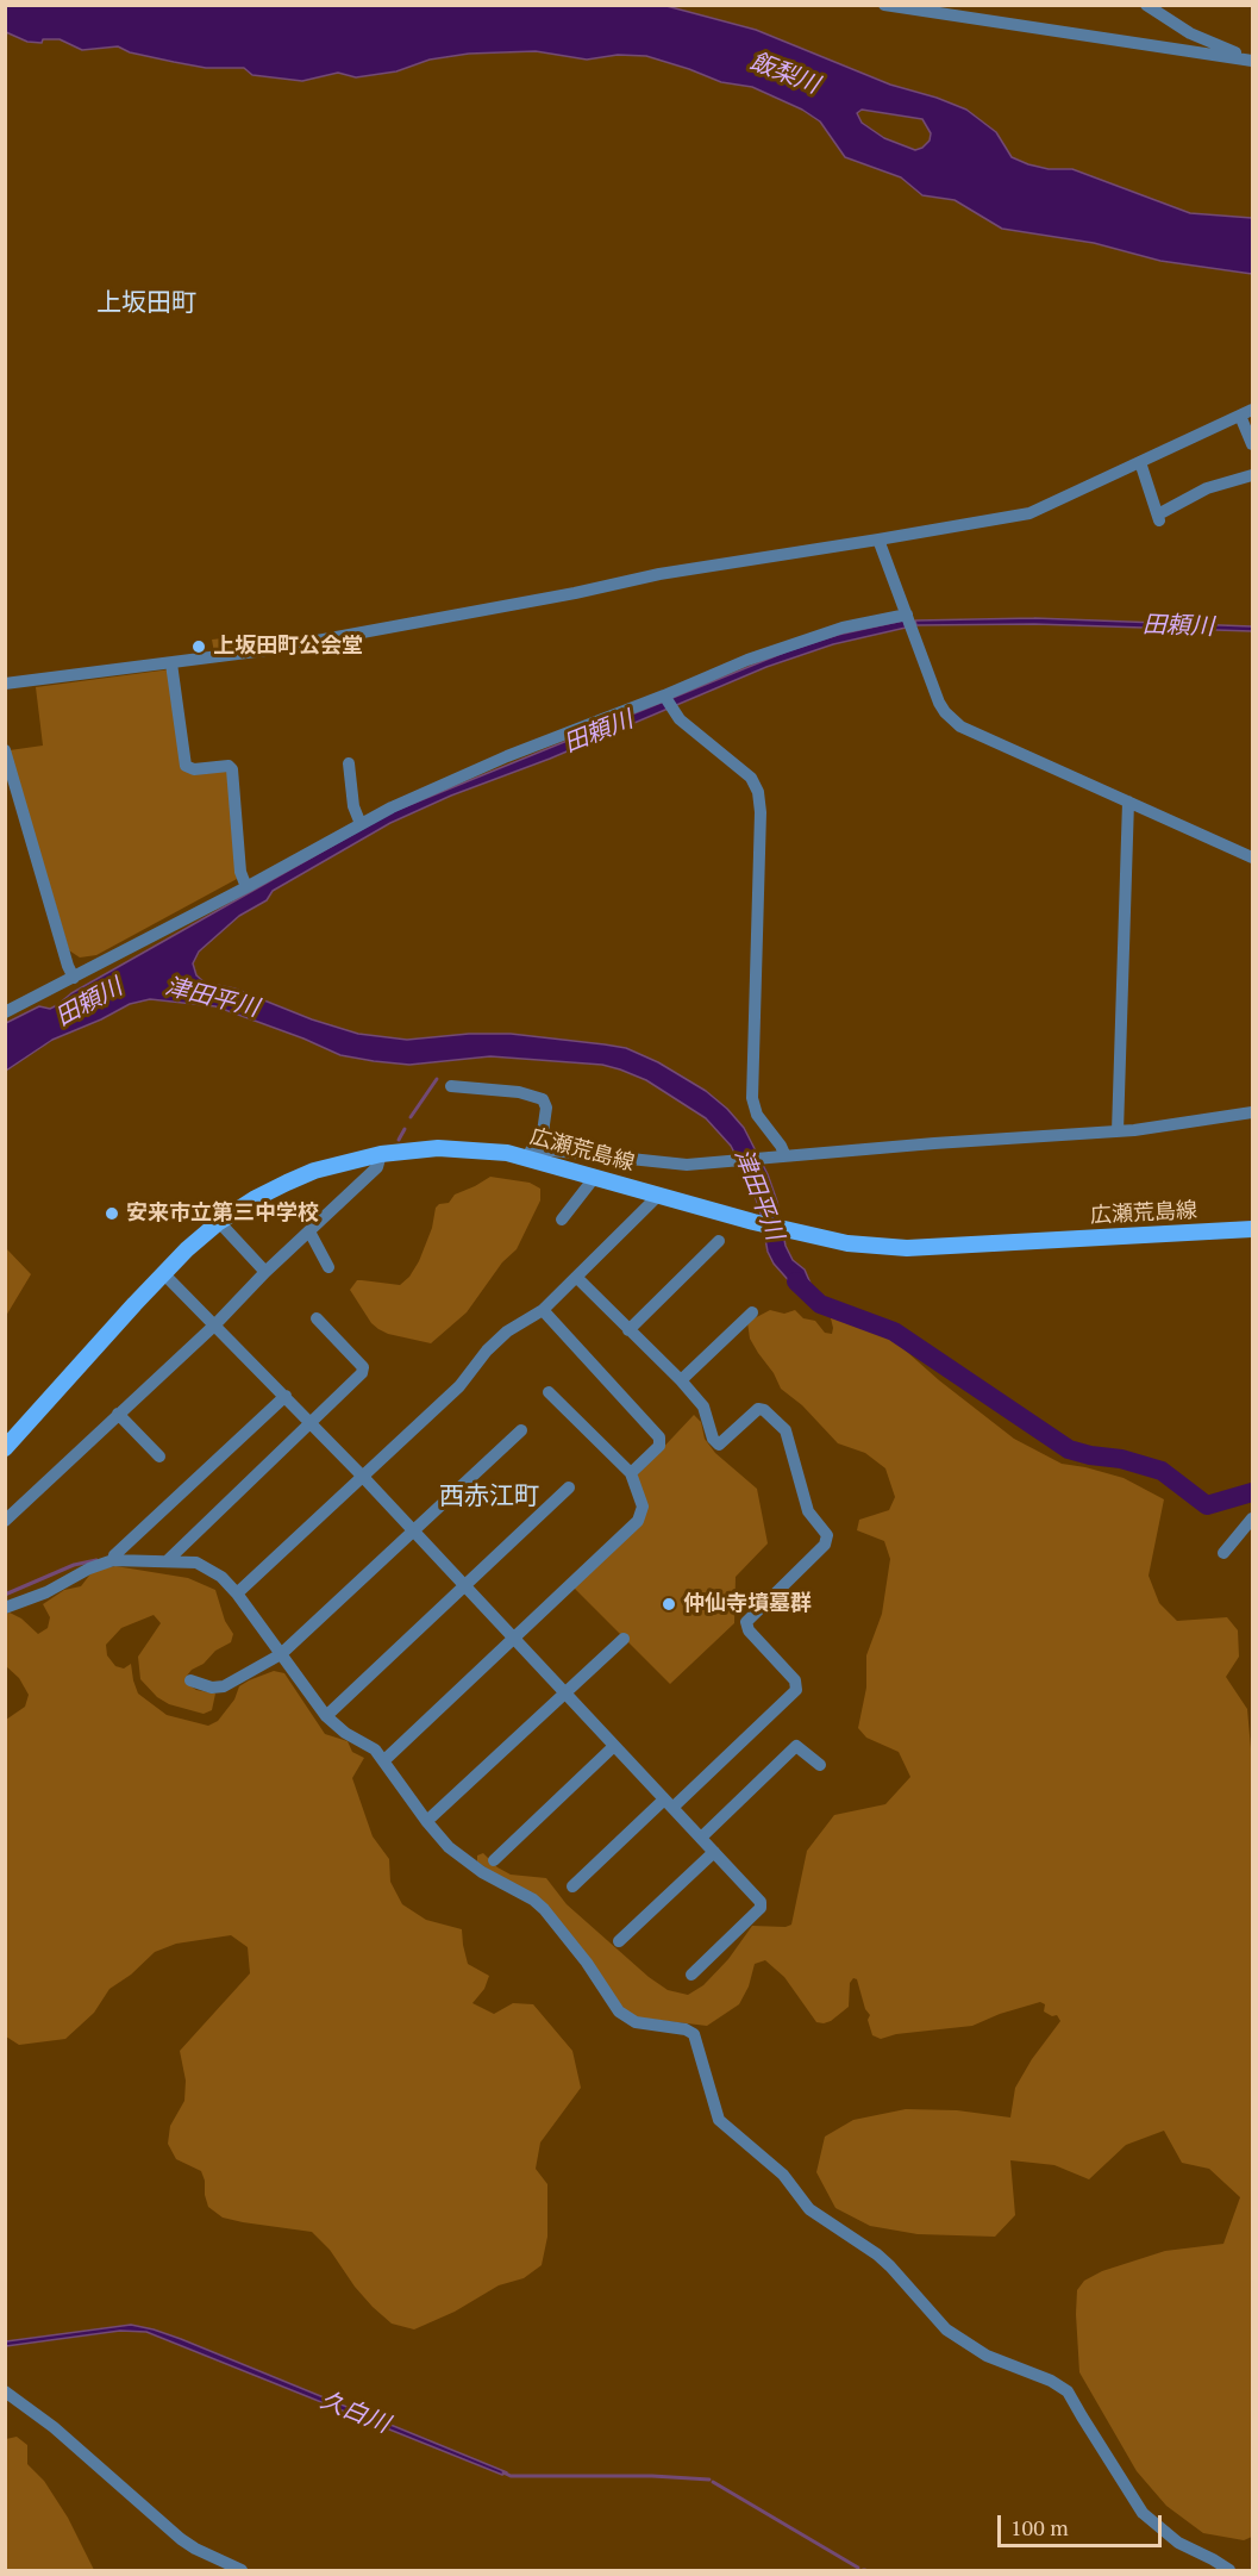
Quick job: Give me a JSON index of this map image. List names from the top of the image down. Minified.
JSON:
{"streets":{"main road":["広瀬荒島線"]},"districts":["上坂田町","西赤江町"],"water":["飯梨川","田頼川","津田平川","久白川"],"places":["上坂田町公会堂","安来市立第三中学校","仲仙寺墳墓群"],"scale_bar":"100 m"}
